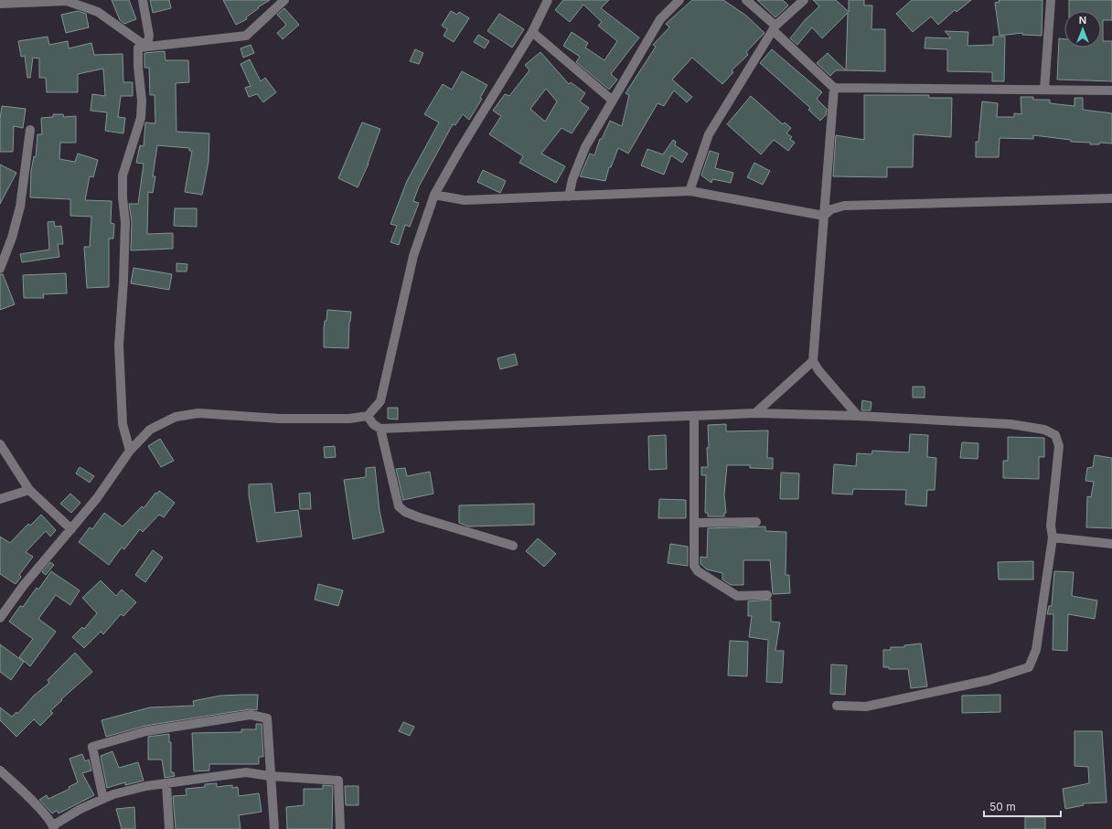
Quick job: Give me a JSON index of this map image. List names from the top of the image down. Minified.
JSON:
{"scale_bar":"50 m","north":"top"}
